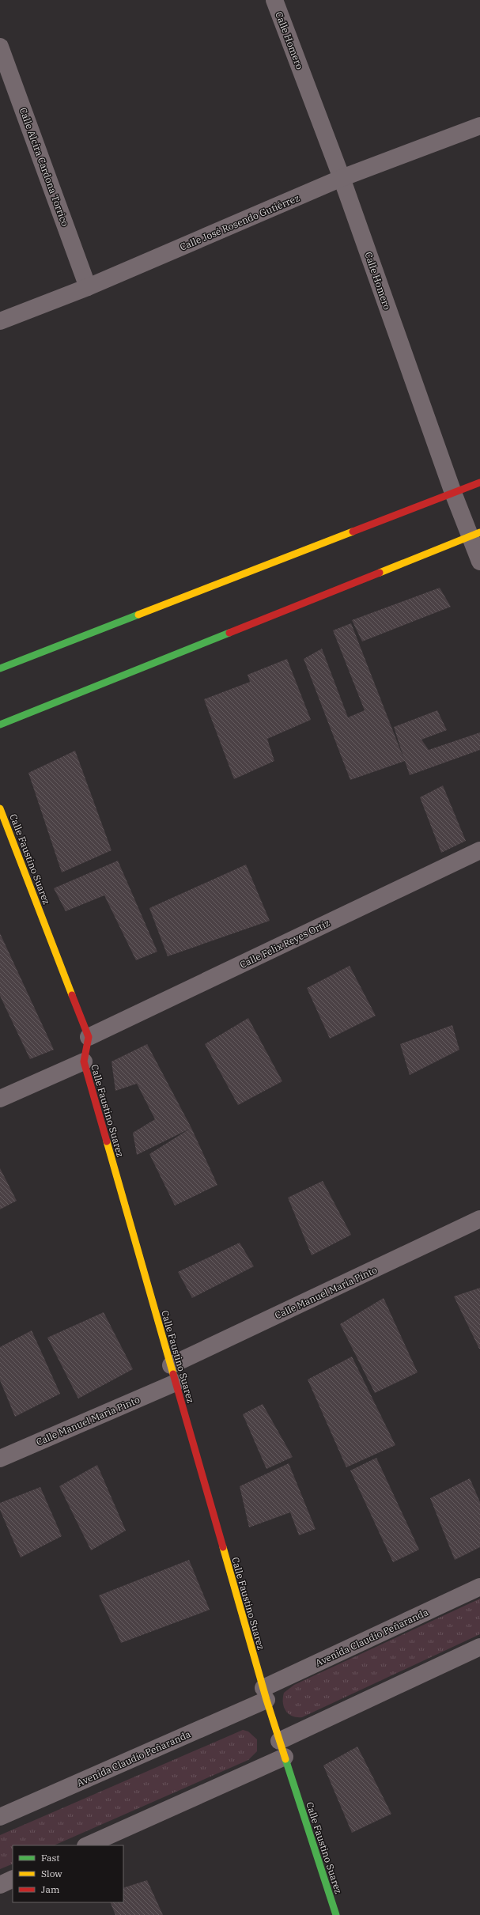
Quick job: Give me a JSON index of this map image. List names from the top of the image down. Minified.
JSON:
{"streets":{"street":["Calle Homero","Calle Alcira Cardona Torrico","Calle José Rosendo Gutiérrez","Calle Faustino Suarez","Calle Felix Reyes Ortiz","Calle Manuel Maria Pinto","Avenida Claudio Peñaranda"]},"crossings":[["Calle Homero","Calle José Rosendo Gutiérrez"],["Calle Alcira Cardona Torrico","Calle José Rosendo Gutiérrez"],["Calle Faustino Suarez","Calle Felix Reyes Ortiz"],["Calle Faustino Suarez","Calle Manuel Maria Pinto"],["Calle Faustino Suarez","Avenida Claudio Peñaranda"]],"legend":["Fast","Slow","Jam"]}
